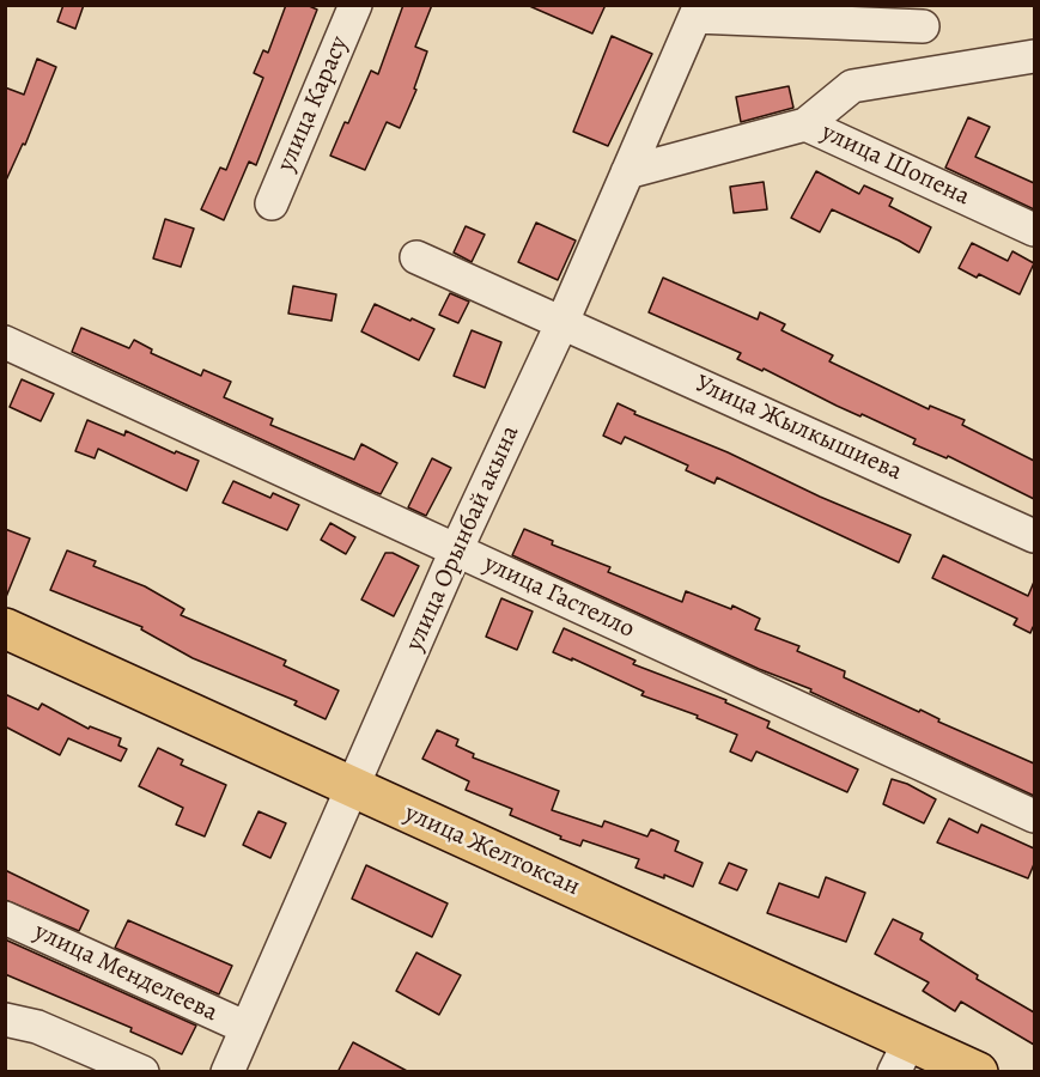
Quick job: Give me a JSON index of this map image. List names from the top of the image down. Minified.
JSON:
{"streets":{"main road":["улица Желтоксан"],"street":["улица Карасу","улица Шопена","Улица Жылкышиева","улица Орынбай акына","улица Гастелло","улица Менделеева"]},"crossings":[["улица Шопена","улица Орынбай акына"],["Улица Жылкышиева","улица Орынбай акына"],["улица Орынбай акына","улица Гастелло"],["улица Орынбай акына","улица Желтоксан"],["улица Орынбай акына","улица Менделеева"]]}
